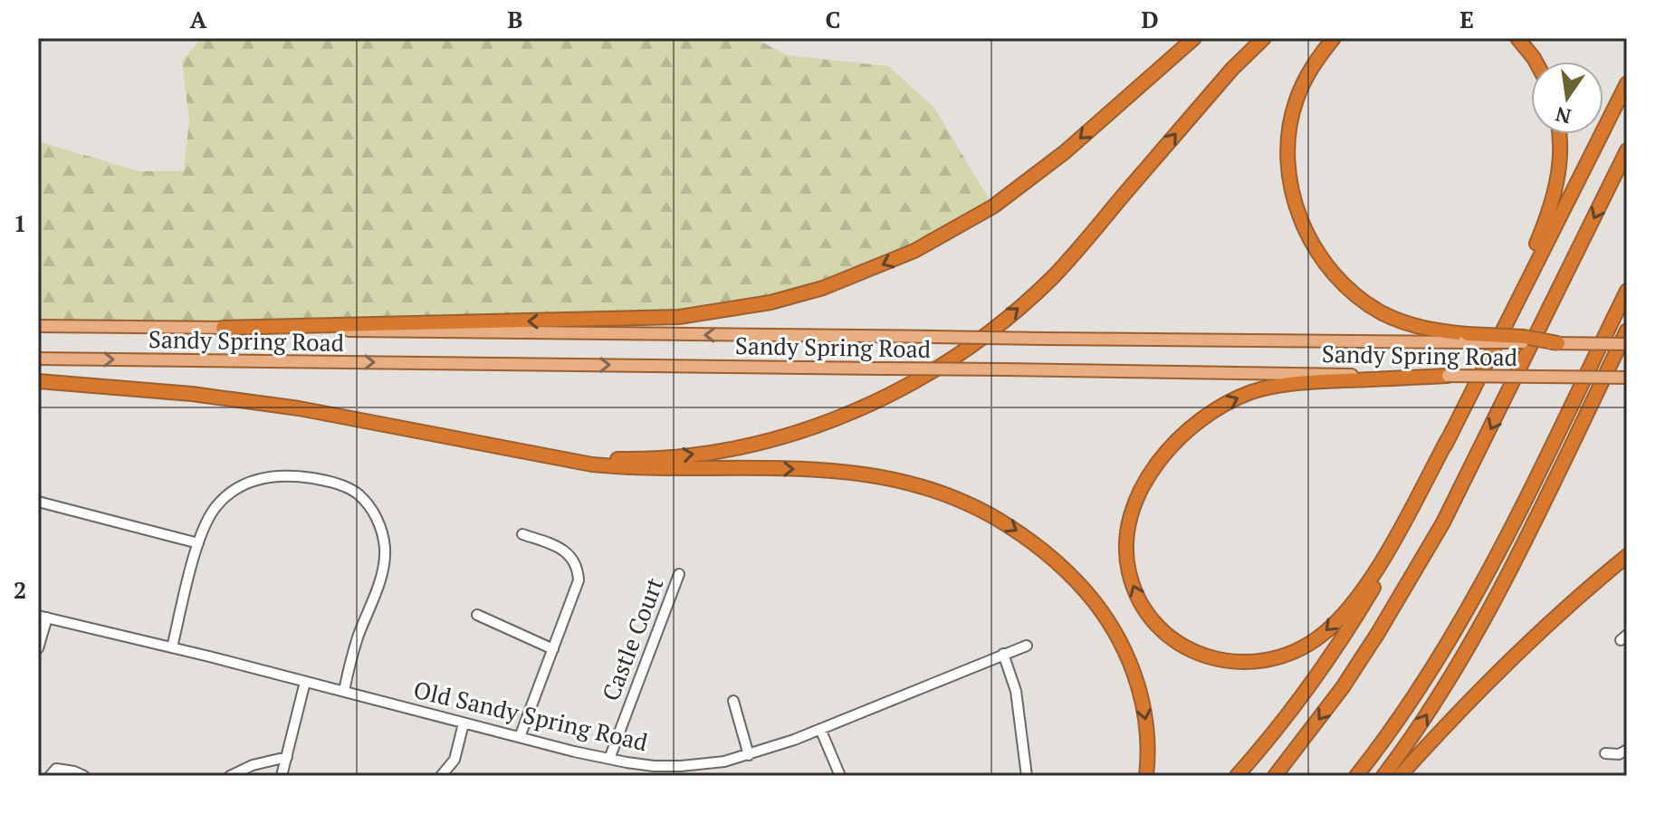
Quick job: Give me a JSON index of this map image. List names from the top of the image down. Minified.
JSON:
{"streets":{"main road":["Sandy Spring Road"],"street":["Castle Court","Old Sandy Spring Road"]},"crossings":[["Castle Court","Old Sandy Spring Road"]],"north":"bottom","grid":{"columns":["A","B","C","D","E"],"rows":["1","2"]}}
